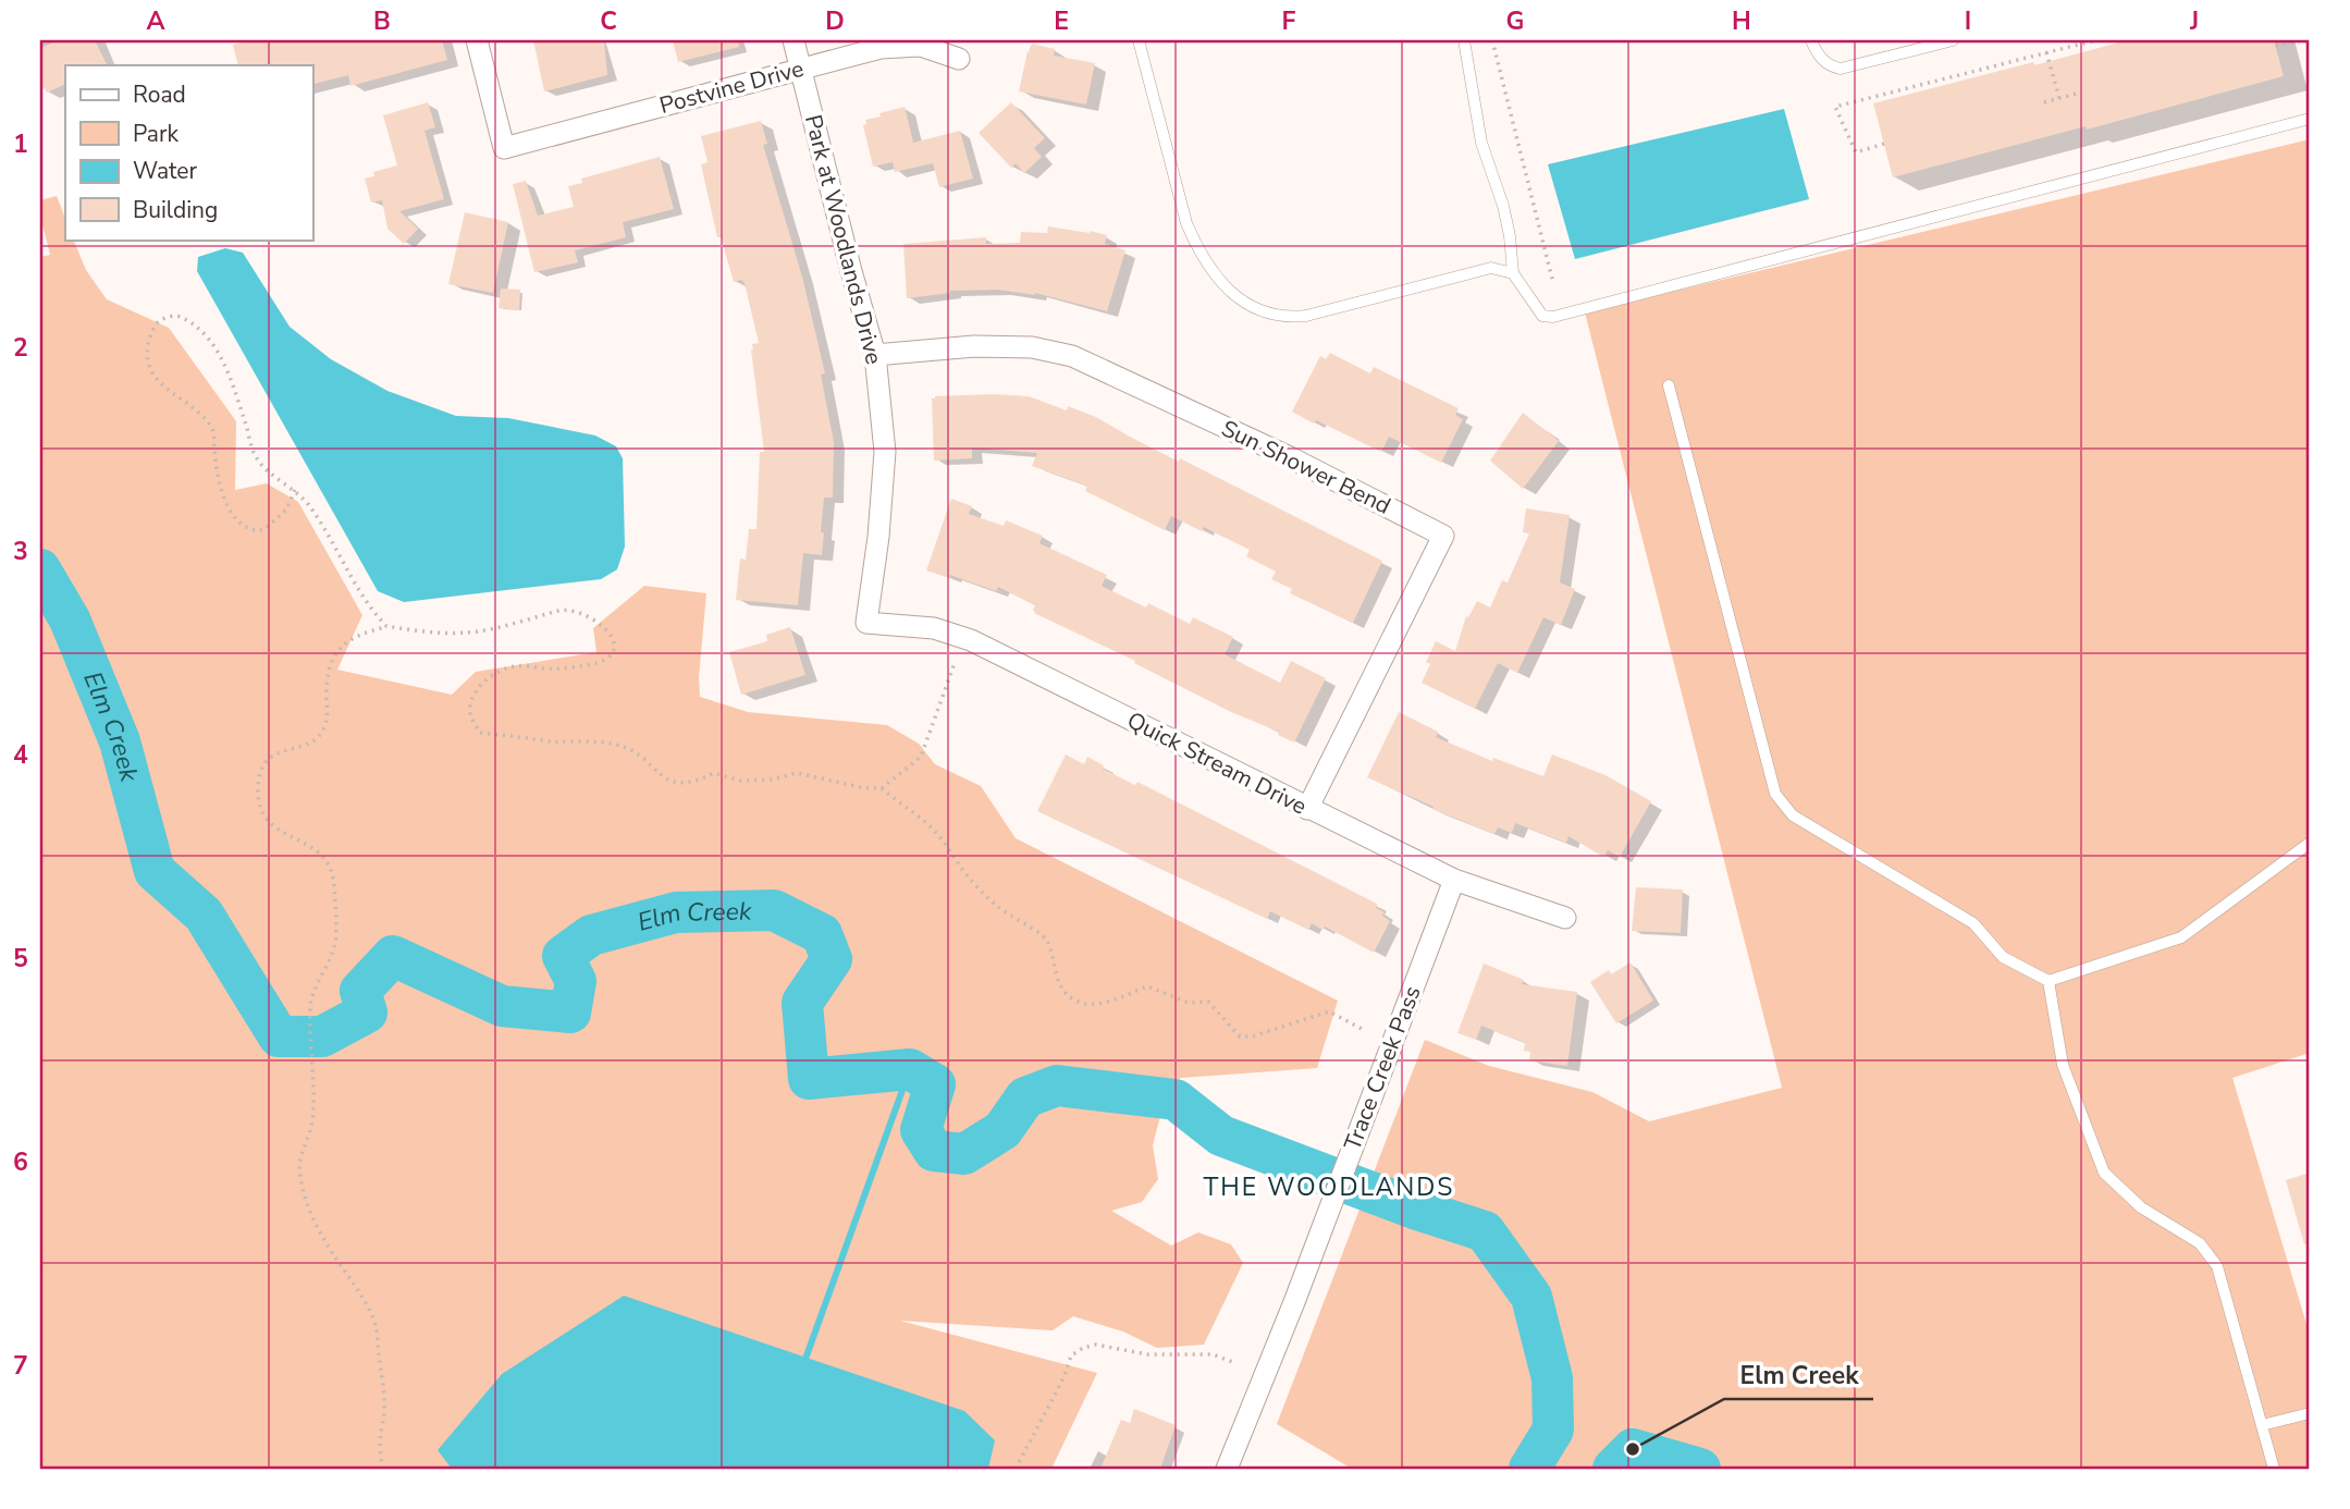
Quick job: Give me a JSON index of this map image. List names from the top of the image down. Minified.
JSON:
{"streets":{"street":["Postvine Drive","Park at Woodlands Drive","Sun Shower Bend","Quick Stream Drive","Trace Creek Pass"]},"crossings":[["Postvine Drive","Park at Woodlands Drive"],["Park at Woodlands Drive","Sun Shower Bend"],["Park at Woodlands Drive","Quick Stream Drive"],["Sun Shower Bend","Quick Stream Drive"],["Quick Stream Drive","Trace Creek Pass"]],"districts":["THE WOODLANDS"],"water":["Elm Creek"],"places":["Elm Creek"],"legend":["Road","Park","Water","Building"],"grid":{"columns":["A","B","C","D","E","F","G","H","I","J"],"rows":["1","2","3","4","5","6","7"]}}
